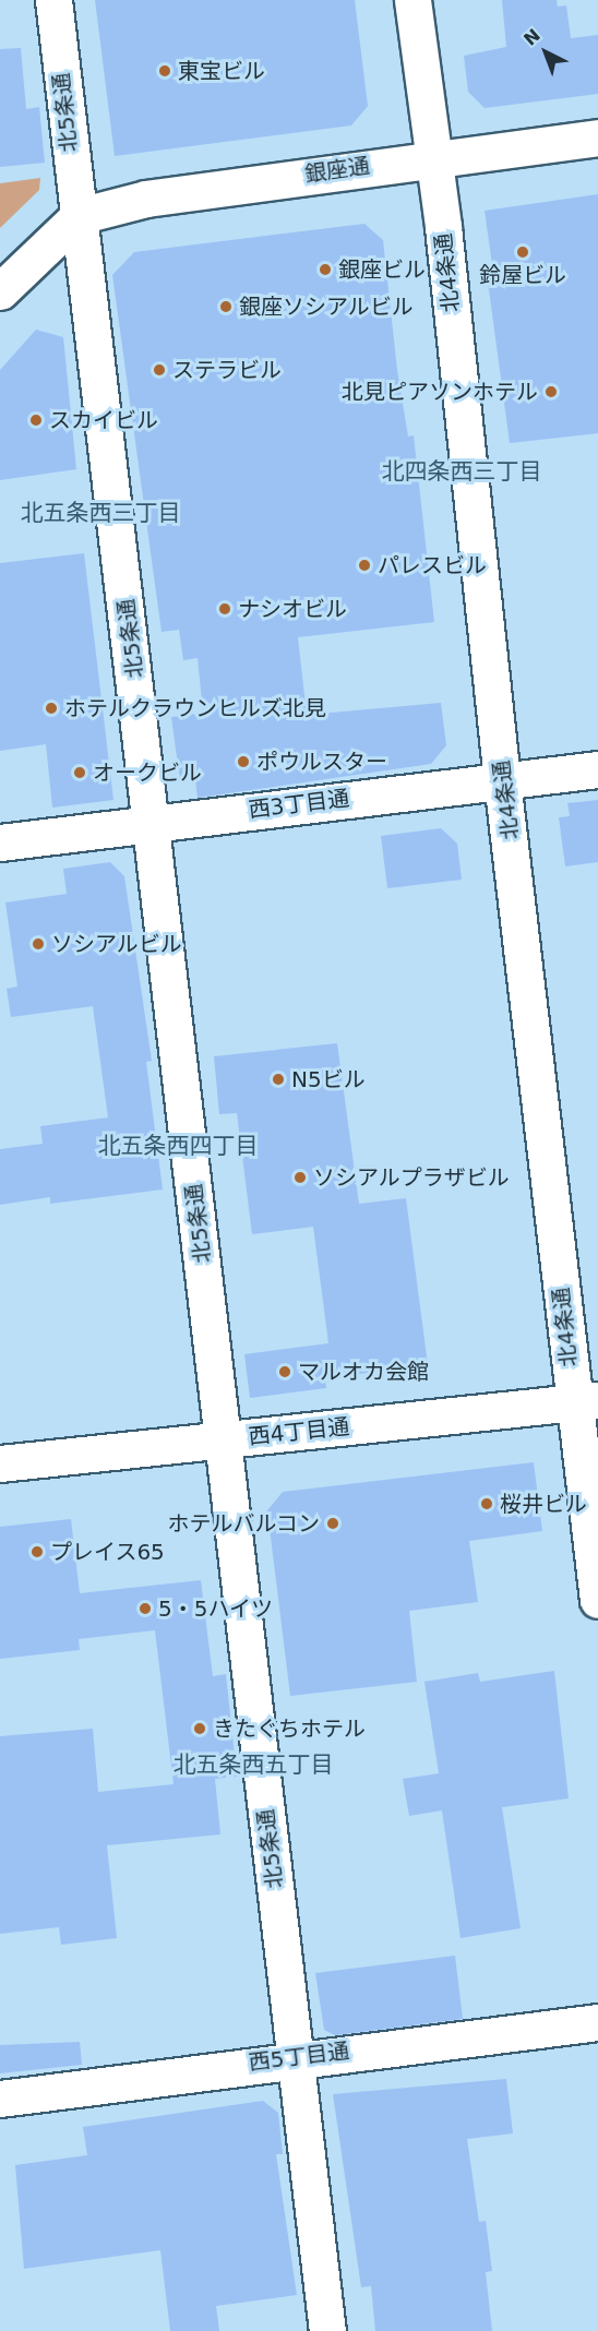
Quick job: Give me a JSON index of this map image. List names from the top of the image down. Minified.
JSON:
{"streets":{"street":["北5条通","銀座通","北4条通","西3丁目通","西4丁目通","西5丁目通"]},"crossings":[["北5条通","銀座通"],["北5条通","西3丁目通"],["北5条通","西4丁目通"],["北5条通","西5丁目通"],["銀座通","北4条通"],["北4条通","西3丁目通"],["北4条通","西4丁目通"]],"districts":["北四条西三丁目","北五条西三丁目","北五条西四丁目","北五条西五丁目"],"places":["東宝ビル","鈴屋ビル","銀座ビル","銀座ソシアルビル","ステラビル","北見ピアソンホテル","スカイビル","パレスビル","ナシオビル","ホテルクラウンヒルズ北見","ポウルスター","オークビル","ソシアルビル","N5ビル","ソシアルプラザビル","マルオカ会館","桜井ビル","ホテルバルコン","プレイス65","5・5ハイツ","きたぐちホテル"],"north":"top left"}
